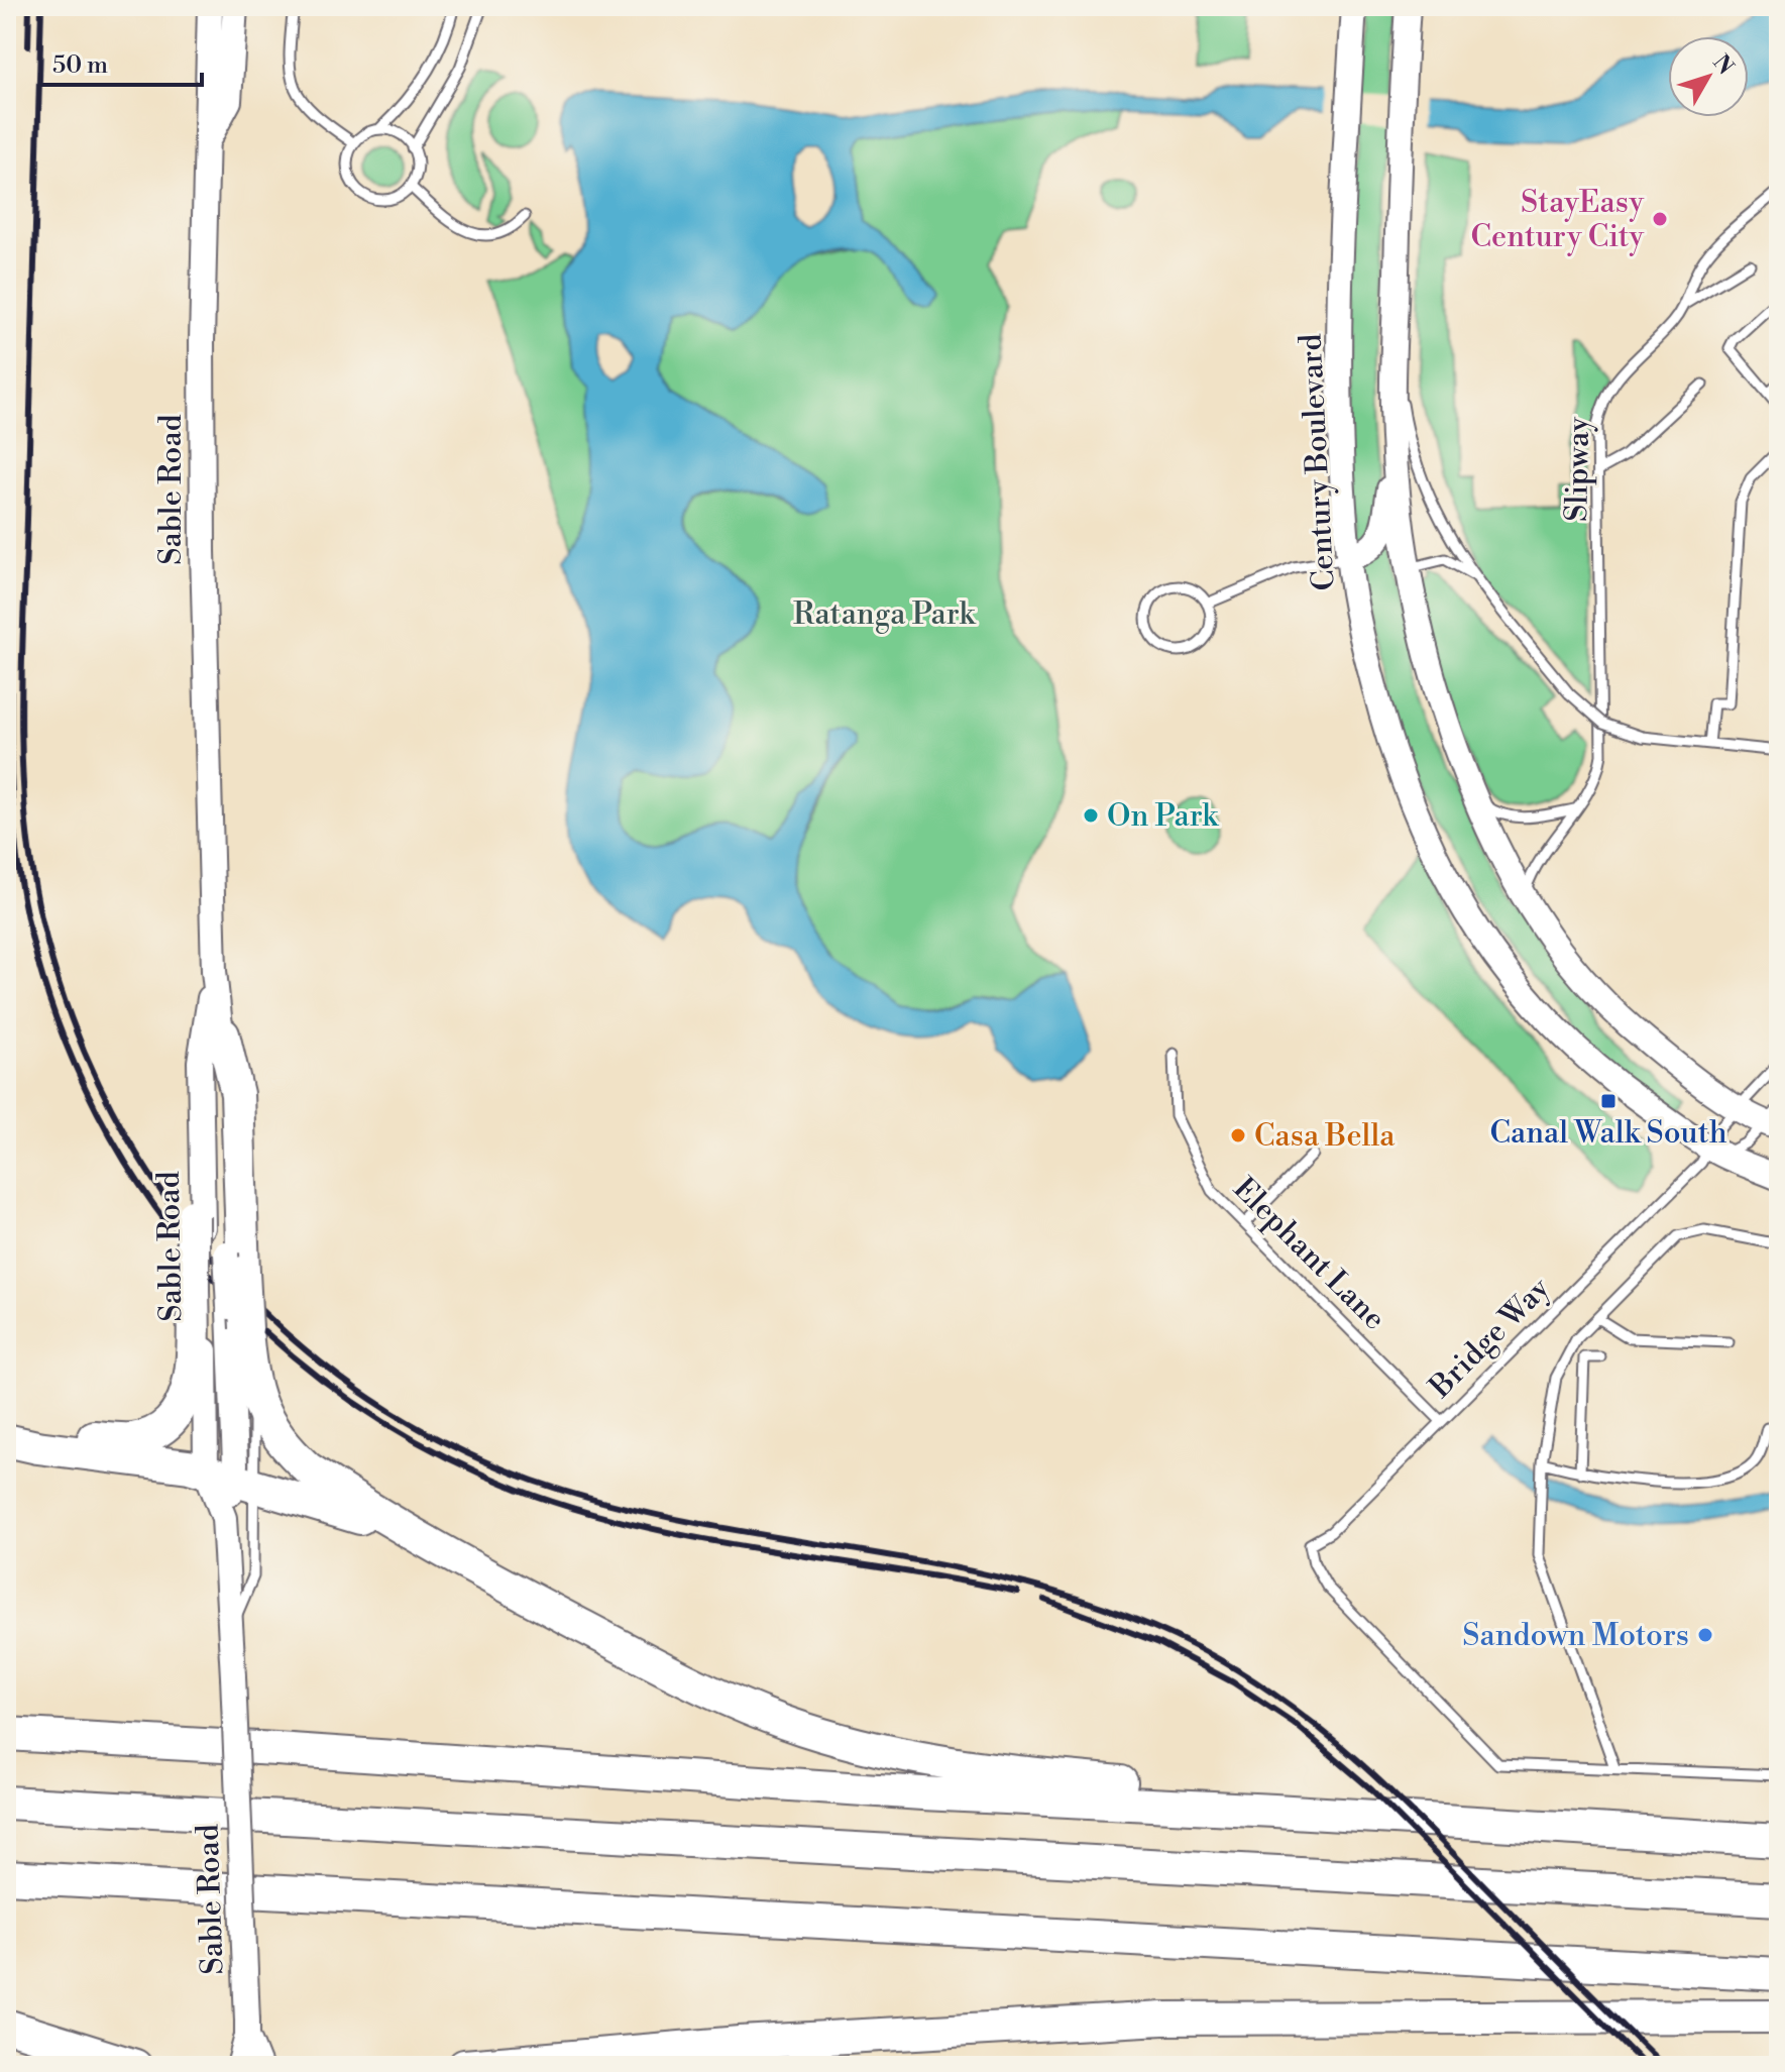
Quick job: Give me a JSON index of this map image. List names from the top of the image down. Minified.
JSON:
{"streets":{"main road":["Century Boulevard","Sable Road"],"lane":["Slipway","Elephant Lane","Bridge Way"]},"crossings":[["Century Boulevard","Bridge Way"],["Elephant Lane","Bridge Way"]],"parks":["Ratanga Park"],"places":{"other":["StayEasy Century City","On Park","Casa Bella","Sandown Motors"],"transit":["Canal Walk South"]},"scale_bar":"50 m","north":"top right"}
